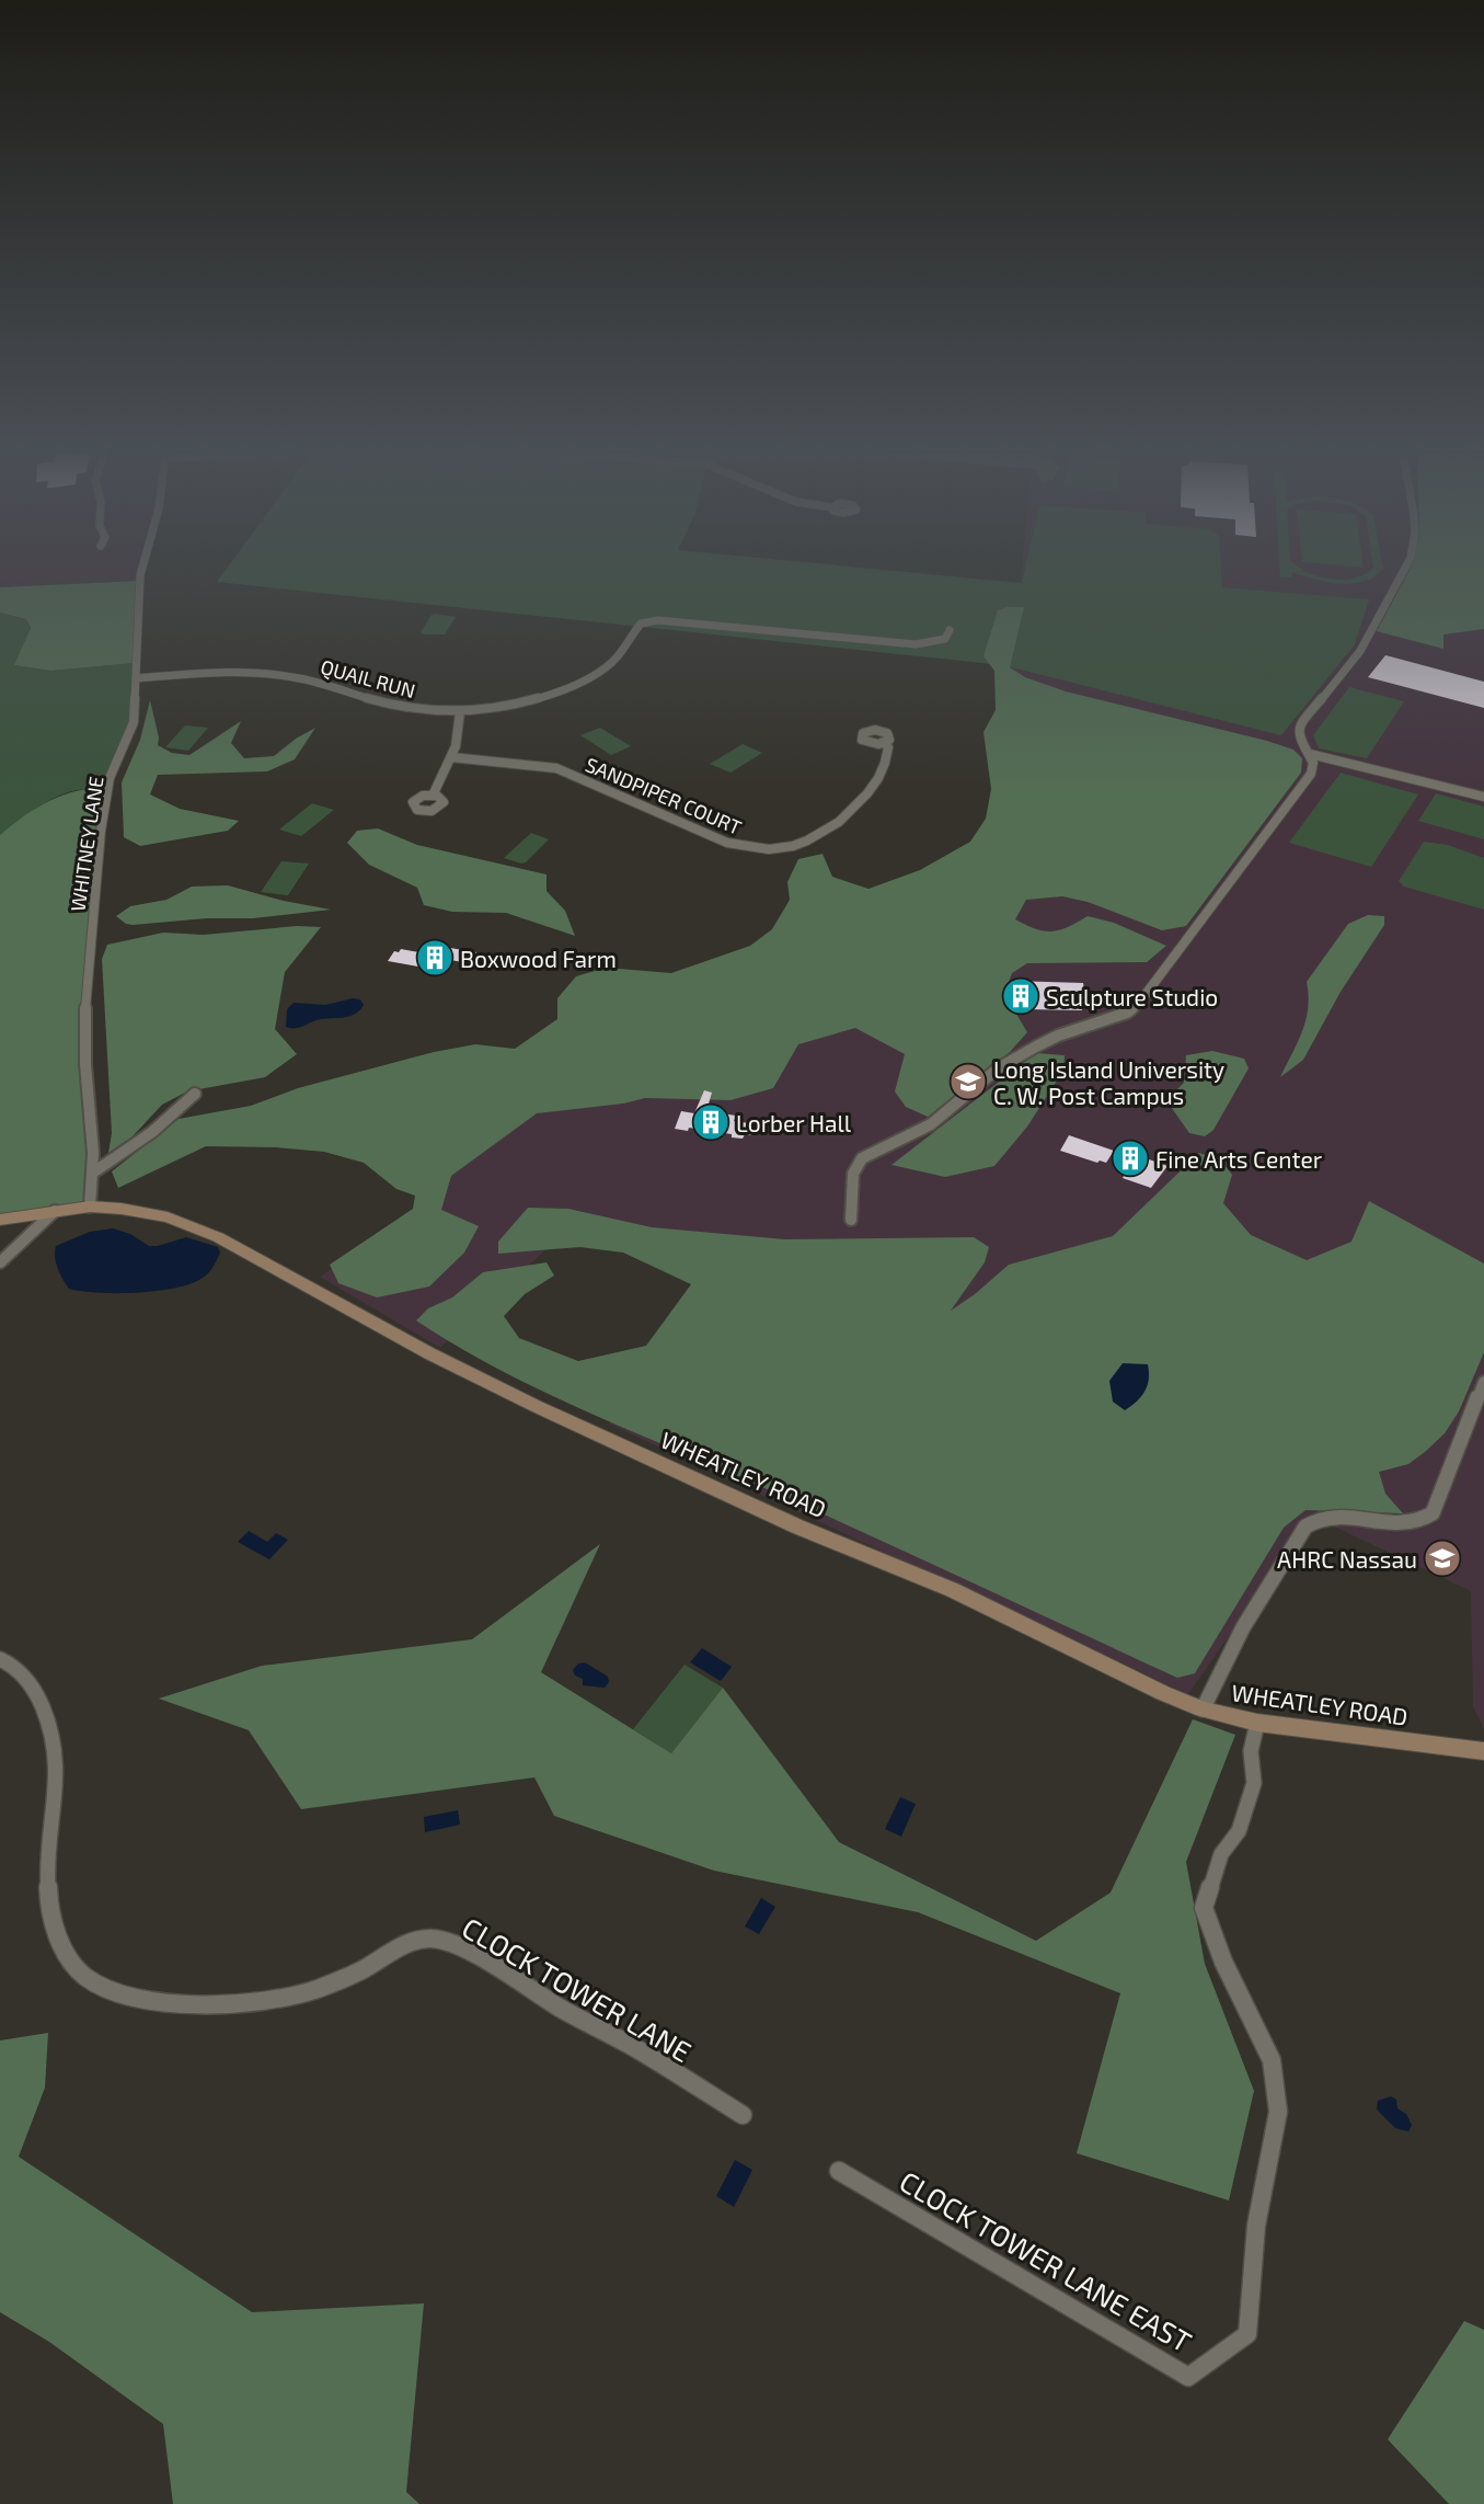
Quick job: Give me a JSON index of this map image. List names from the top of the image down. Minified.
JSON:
{"streets":{"main road":["WHEATLEY ROAD"],"street":["QUAIL RUN","SANDPIPER COURT","WHITNEY LANE","CLOCK TOWER LANE","CLOCK TOWER LANE EAST"]},"crossings":[["QUAIL RUN","WHITNEY LANE"],["WHITNEY LANE","WHEATLEY ROAD"],["WHEATLEY ROAD","CLOCK TOWER LANE EAST"]],"places":{"building":["Boxwood Farm","Sculpture Studio","Lorber Hall","Fine Arts Center"],"school or university":["Long Island University C. W. Post Campus","AHRC Nassau"]}}
